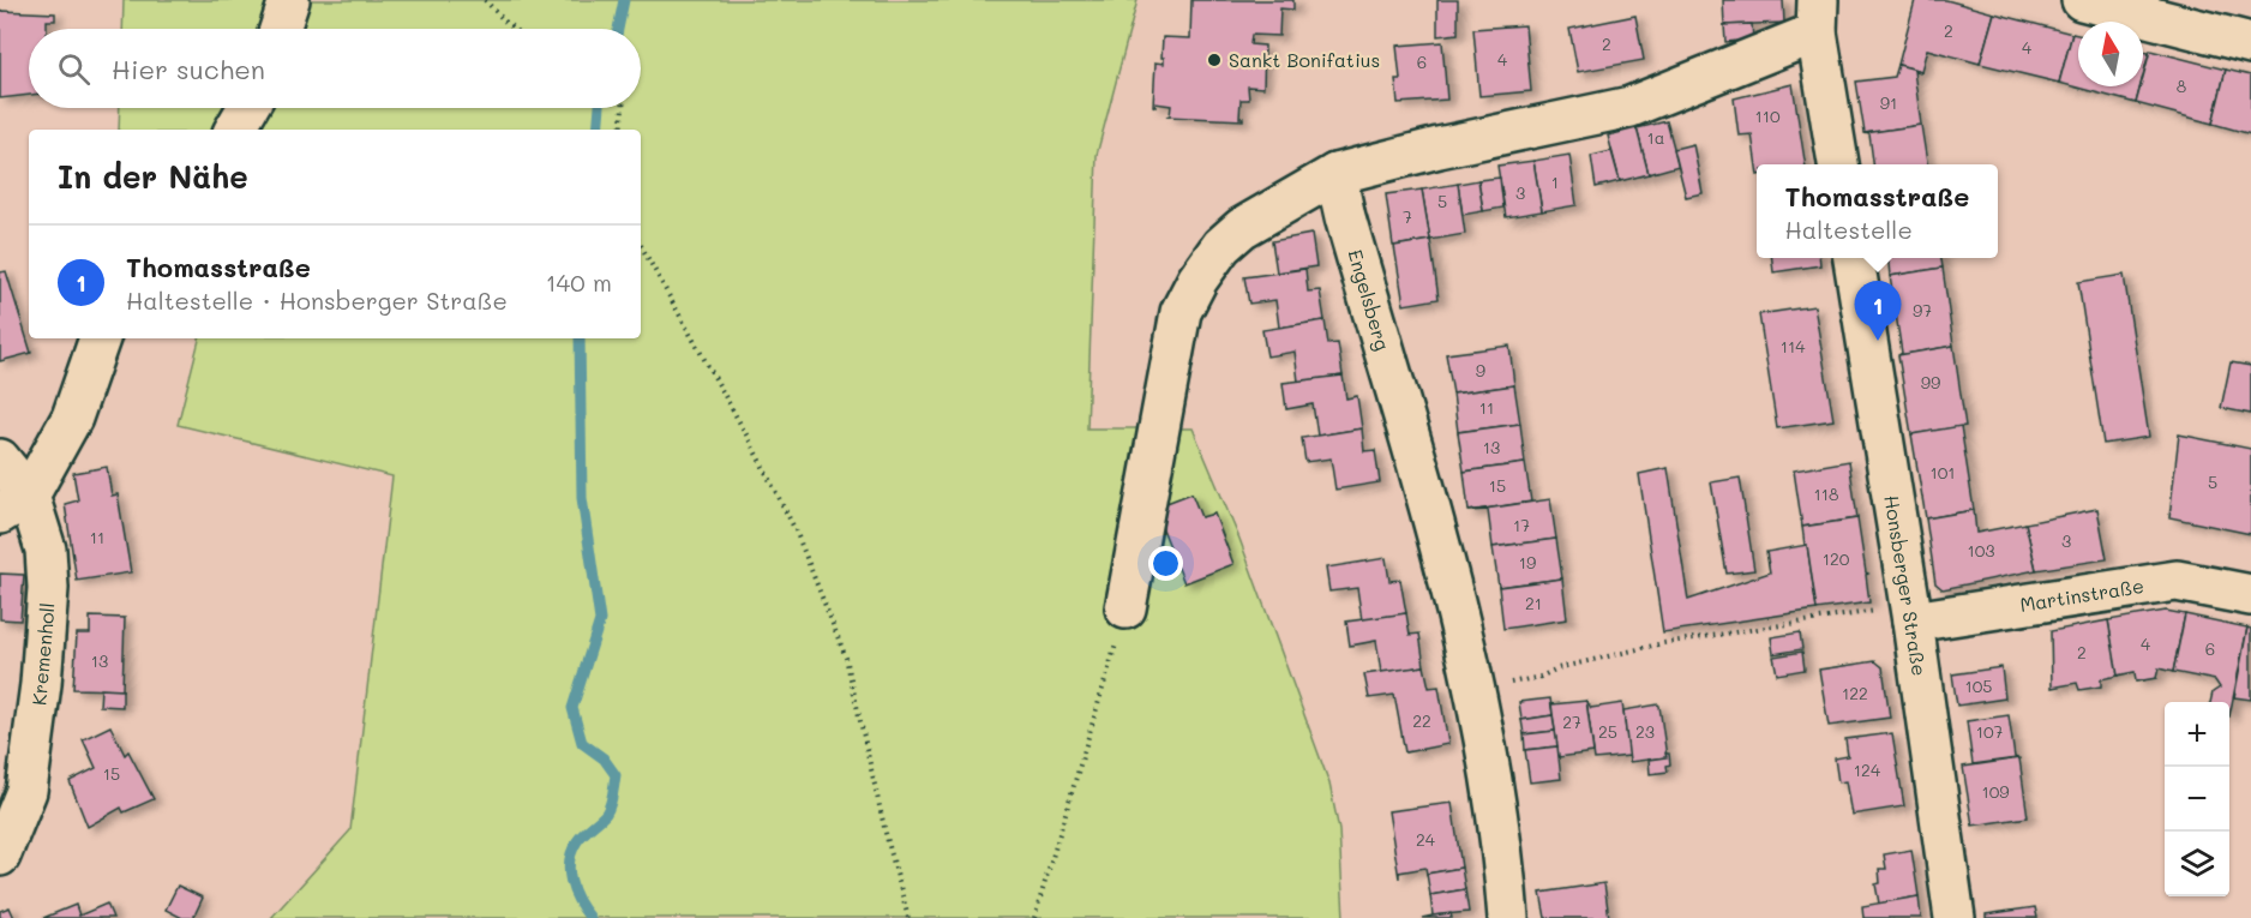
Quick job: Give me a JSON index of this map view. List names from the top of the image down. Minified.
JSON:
{"streets":{"street":["Engelsberg","Honsberger Straße","Martinstraße","Kremenholl"]},"crossings":[["Honsberger Straße","Martinstraße"]],"places":["Sankt Bonifatius"],"house_numbers":["2","2","4","4","6","8","91","110","1a","1","3","5","7","97","114","9","99","11","13","101","5","15","118","17","11","3","103","120","19","21","4","6","2","13","105","122","22","27","25","23","107","124","15","109","24"],"north":"top","page":{"search":"Hier suchen","heading":"In der Nähe","popup":["Thomasstraße","Haltestelle"],"list":[{"mark":"1","name":"Thomasstraße","note":"Haltestelle · Honsberger Straße","value":"140 m"}],"pins":"1","map_buttons":["+","−"]}}
